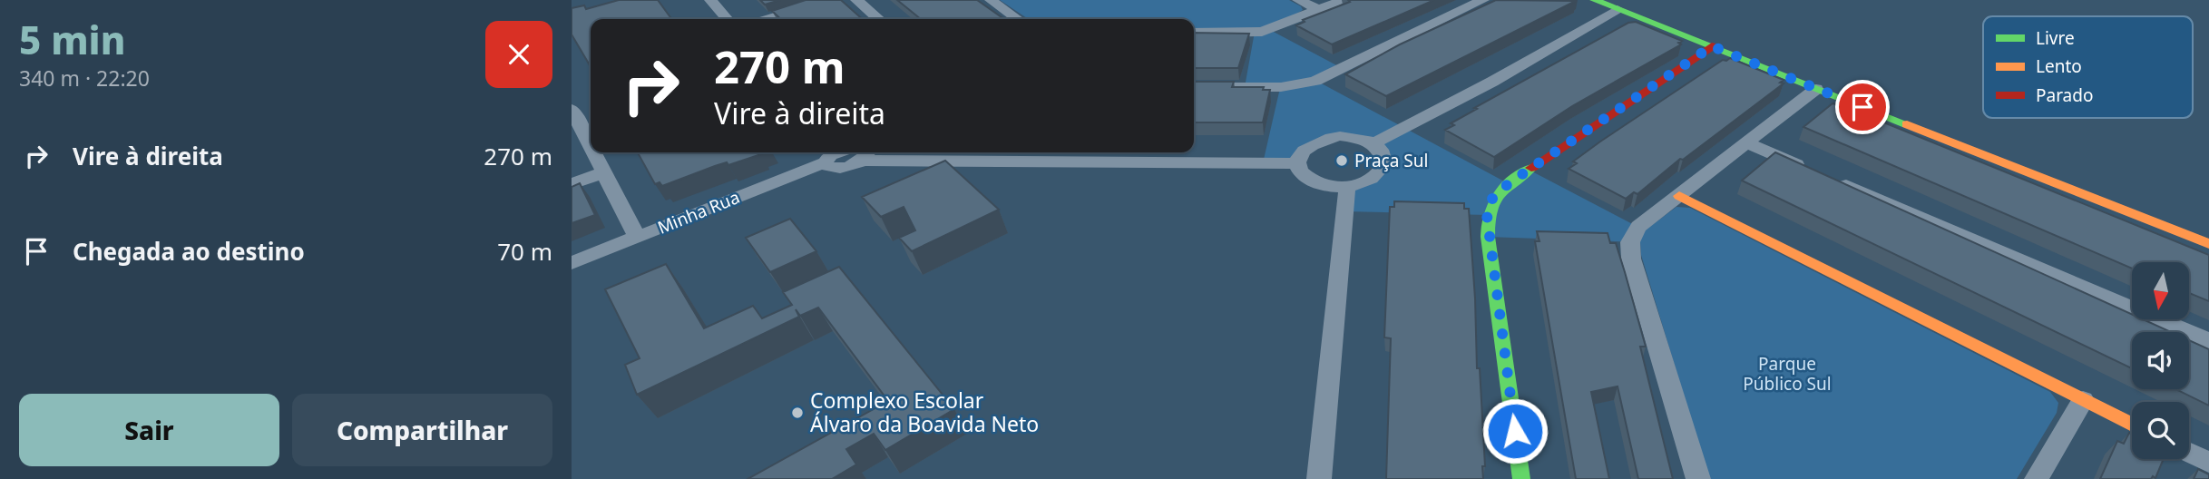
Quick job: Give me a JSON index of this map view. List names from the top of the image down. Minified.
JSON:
{"streets":{"street":["Minha Rua"]},"parks":["Parque Público Sul"],"places":["Praça Sul","Complexo Escolar Álvaro da Boavida Neto"],"legend":["Livre","Lento","Parado"],"north":"bottom","page":{"heading":["5 min","340 m · 22:20"],"turn":["270 m","Vire à direita"],"list":[{"name":"Vire à direita","value":"270 m"},{"name":"Chegada ao destino","value":"70 m"}],"buttons":["Sair","Compartilhar"]}}
